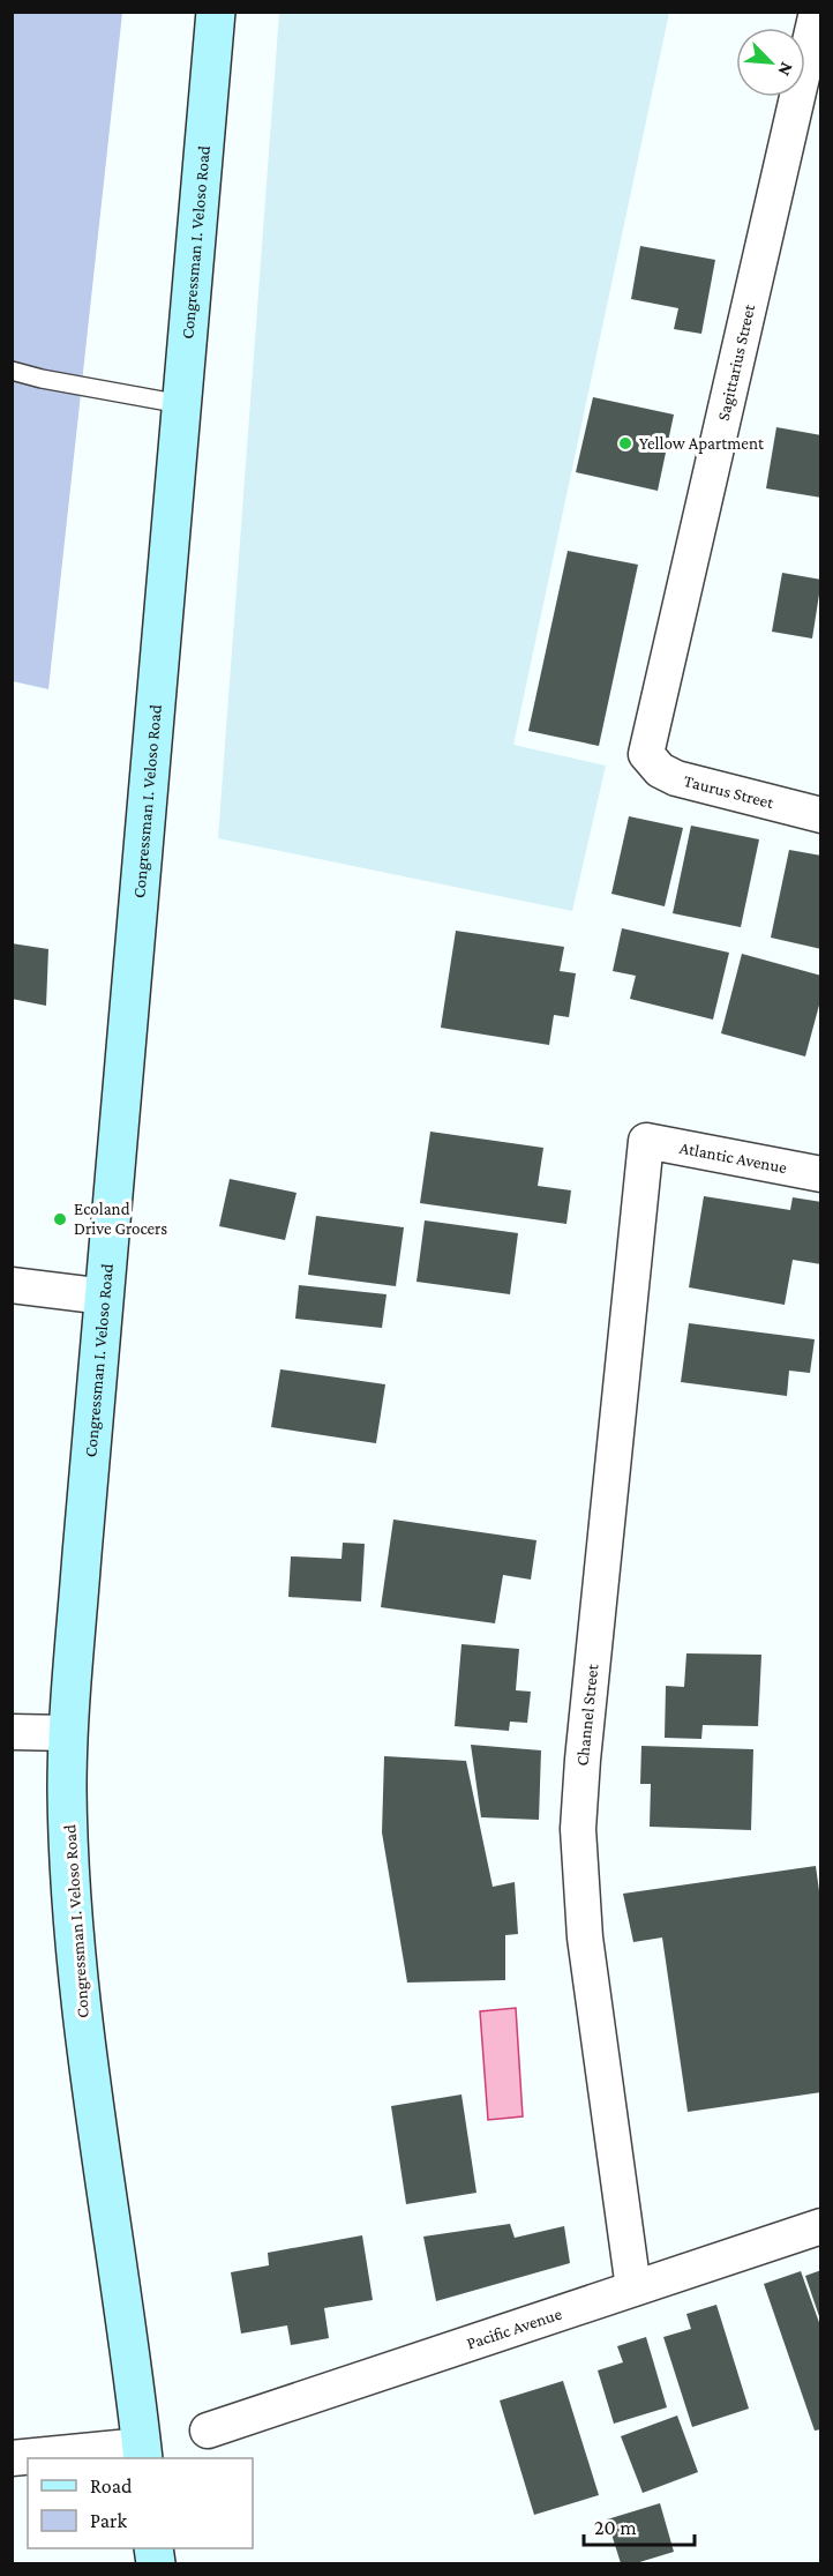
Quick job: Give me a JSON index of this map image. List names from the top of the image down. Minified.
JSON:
{"streets":{"main road":["Congressman I. Veloso Road"],"street":["Sagittarius Street","Taurus Street","Atlantic Avenue","Channel Street","Pacific Avenue"]},"crossings":[["Sagittarius Street","Taurus Street"],["Atlantic Avenue","Channel Street"],["Channel Street","Pacific Avenue"]],"places":["Yellow Apartment","Ecoland Drive Grocers"],"legend":["Road","Park"],"scale_bar":"20 m","north":"bottom right"}
